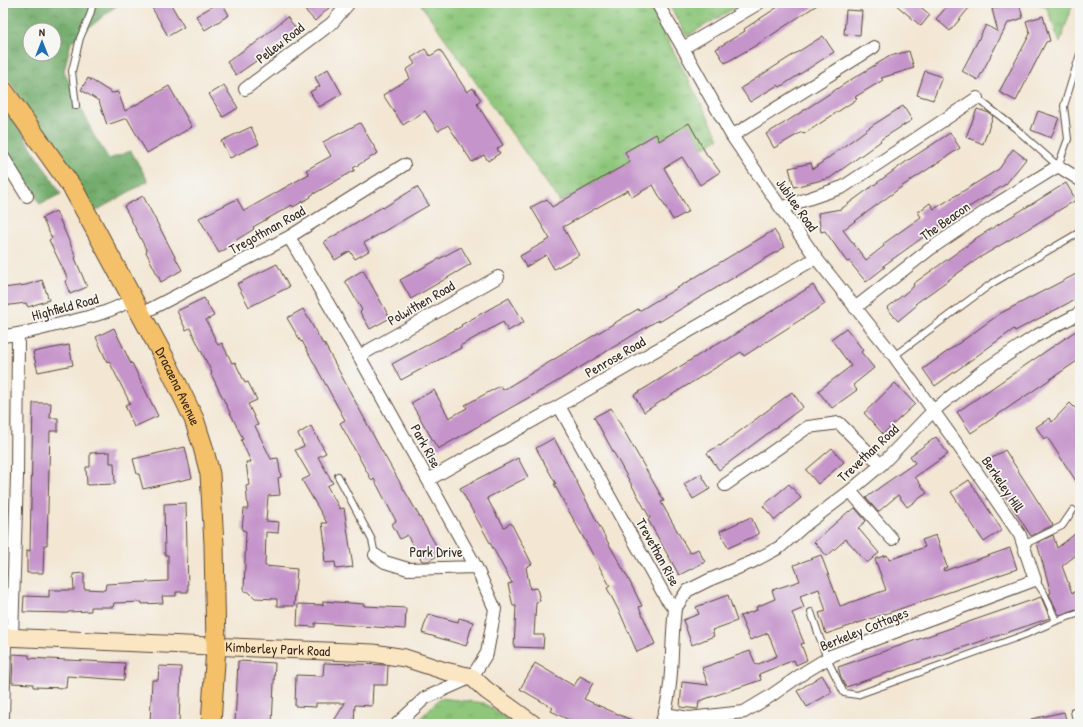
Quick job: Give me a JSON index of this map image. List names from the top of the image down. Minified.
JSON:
{"streets":{"main road":["Dracaena Avenue"],"street":["Pellew Road","Jubilee Road","The Beacon","Tregothnan Road","Polwithen Road","Highfield Road","Penrose Road","Park Rise","Trevethan Road","Berkeley Hill","Park Drive","Trevethan Rise","Berkeley Cottages","Kimberley Park Road"]},"crossings":[["Jubilee Road","The Beacon"],["Jubilee Road","Penrose Road"],["Jubilee Road","Trevethan Road"],["Jubilee Road","Berkeley Hill"],["Tregothnan Road","Highfield Road"],["Tregothnan Road","Dracaena Avenue"],["Tregothnan Road","Park Rise"],["Polwithen Road","Park Rise"],["Highfield Road","Dracaena Avenue"],["Penrose Road","Park Rise"],["Penrose Road","Trevethan Rise"],["Dracaena Avenue","Kimberley Park Road"],["Park Rise","Park Drive"],["Park Rise","Kimberley Park Road"],["Trevethan Road","Berkeley Hill"],["Trevethan Road","Trevethan Rise"],["Berkeley Hill","Berkeley Cottages"]],"north":"top"}
